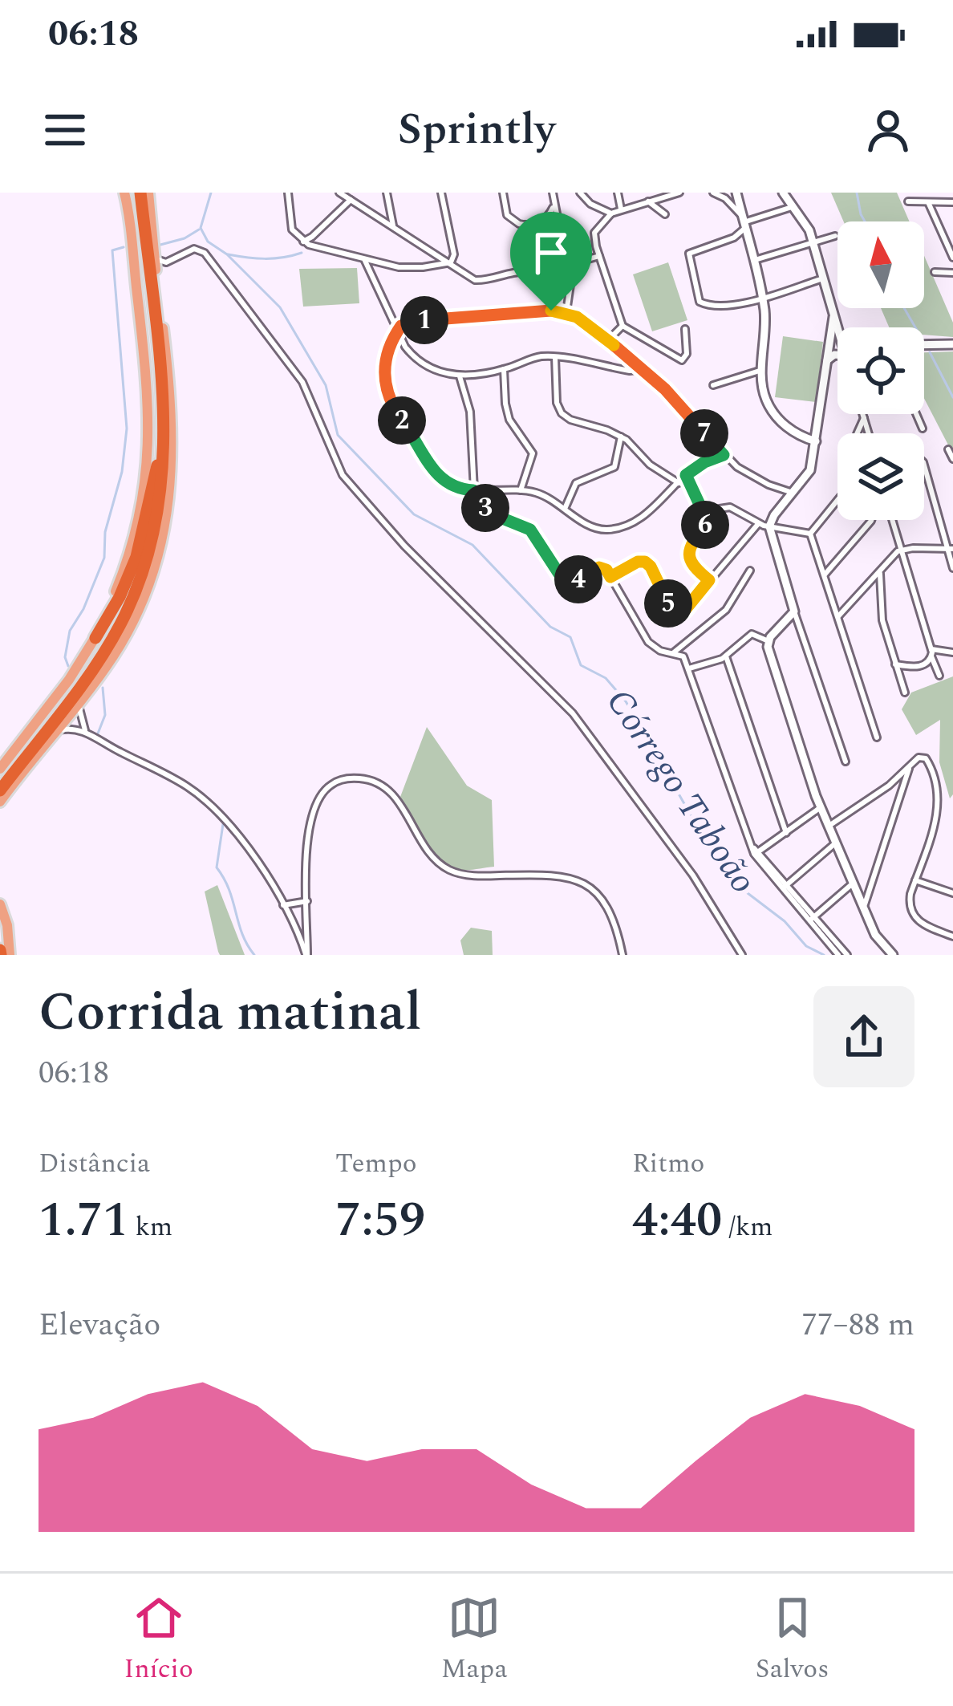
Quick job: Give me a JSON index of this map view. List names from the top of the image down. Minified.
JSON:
{"water":["Córrego Taboão"],"north":"top","page":{"status":"06:18","header":"Sprintly","pins":["1","2","7","3","6","4","5"],"heading":["Corrida matinal","06:18"],"stats":[["Distância","1.71 km"],["Tempo","7:59"],["Ritmo","4:40 /km"]],"chart":["Elevação","77–88 m"],"tabs":["Início","Mapa","Salvos"]}}
